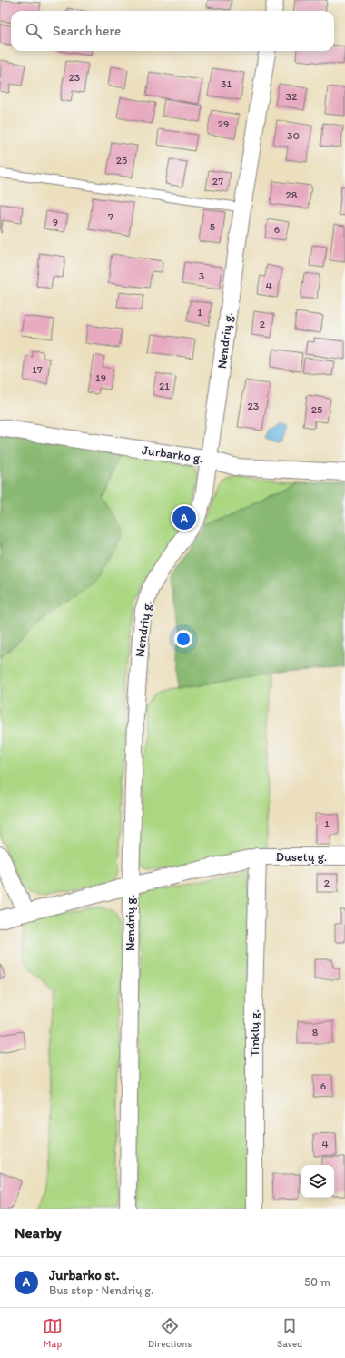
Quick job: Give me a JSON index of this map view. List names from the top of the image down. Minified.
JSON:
{"streets":{"street":["Nendrių g.","Jurbarko g.","Dusetų g.","Tinklų g."]},"crossings":[["Nendrių g.","Jurbarko g."],["Nendrių g.","Dusetų g."],["Dusetų g.","Tinklų g."]],"house_numbers":["23","31","32","29","30","25","27","28","7","9","5","6","3","4","1","2","17","19","21","23","25","1","2","8","6","4"],"page":{"search":"Search here","pins":"A","heading":"Nearby","list":[{"mark":"A","name":"Jurbarko st.","note":"Bus stop · Nendrių g.","value":"50 m"}],"nav":["Map","Directions","Saved"]}}
